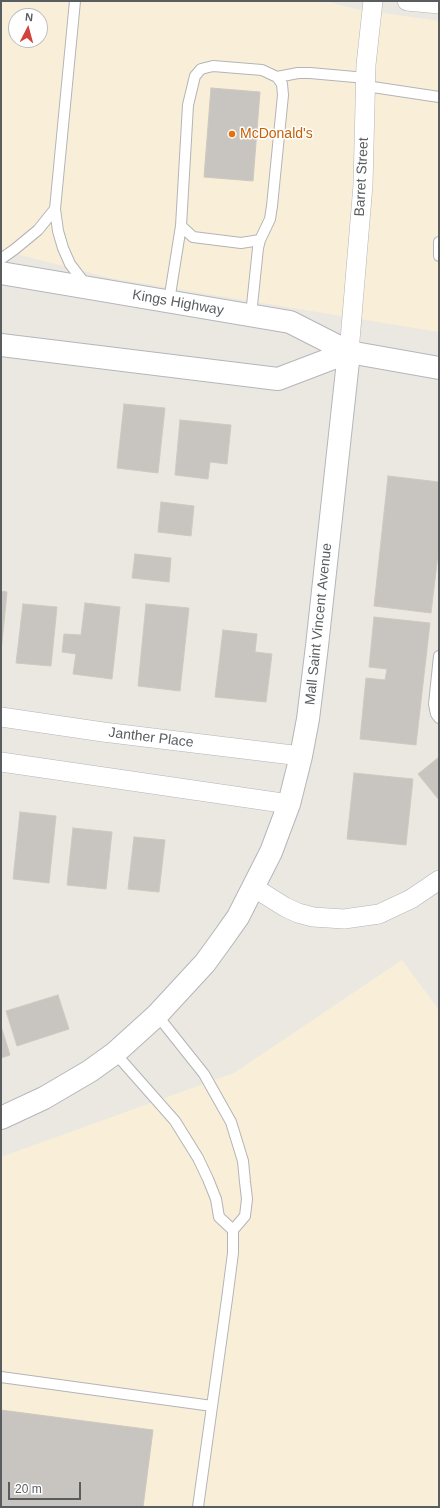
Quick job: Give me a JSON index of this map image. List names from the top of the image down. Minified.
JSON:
{"streets":{"street":["Barret Street","Kings Highway","Mall Saint Vincent Avenue","Janther Place"]},"crossings":[["Barret Street","Kings Highway"],["Barret Street","Mall Saint Vincent Avenue"],["Kings Highway","Mall Saint Vincent Avenue"],["Mall Saint Vincent Avenue","Janther Place"]],"places":["McDonald's"],"scale_bar":"20 m","north":"top"}
